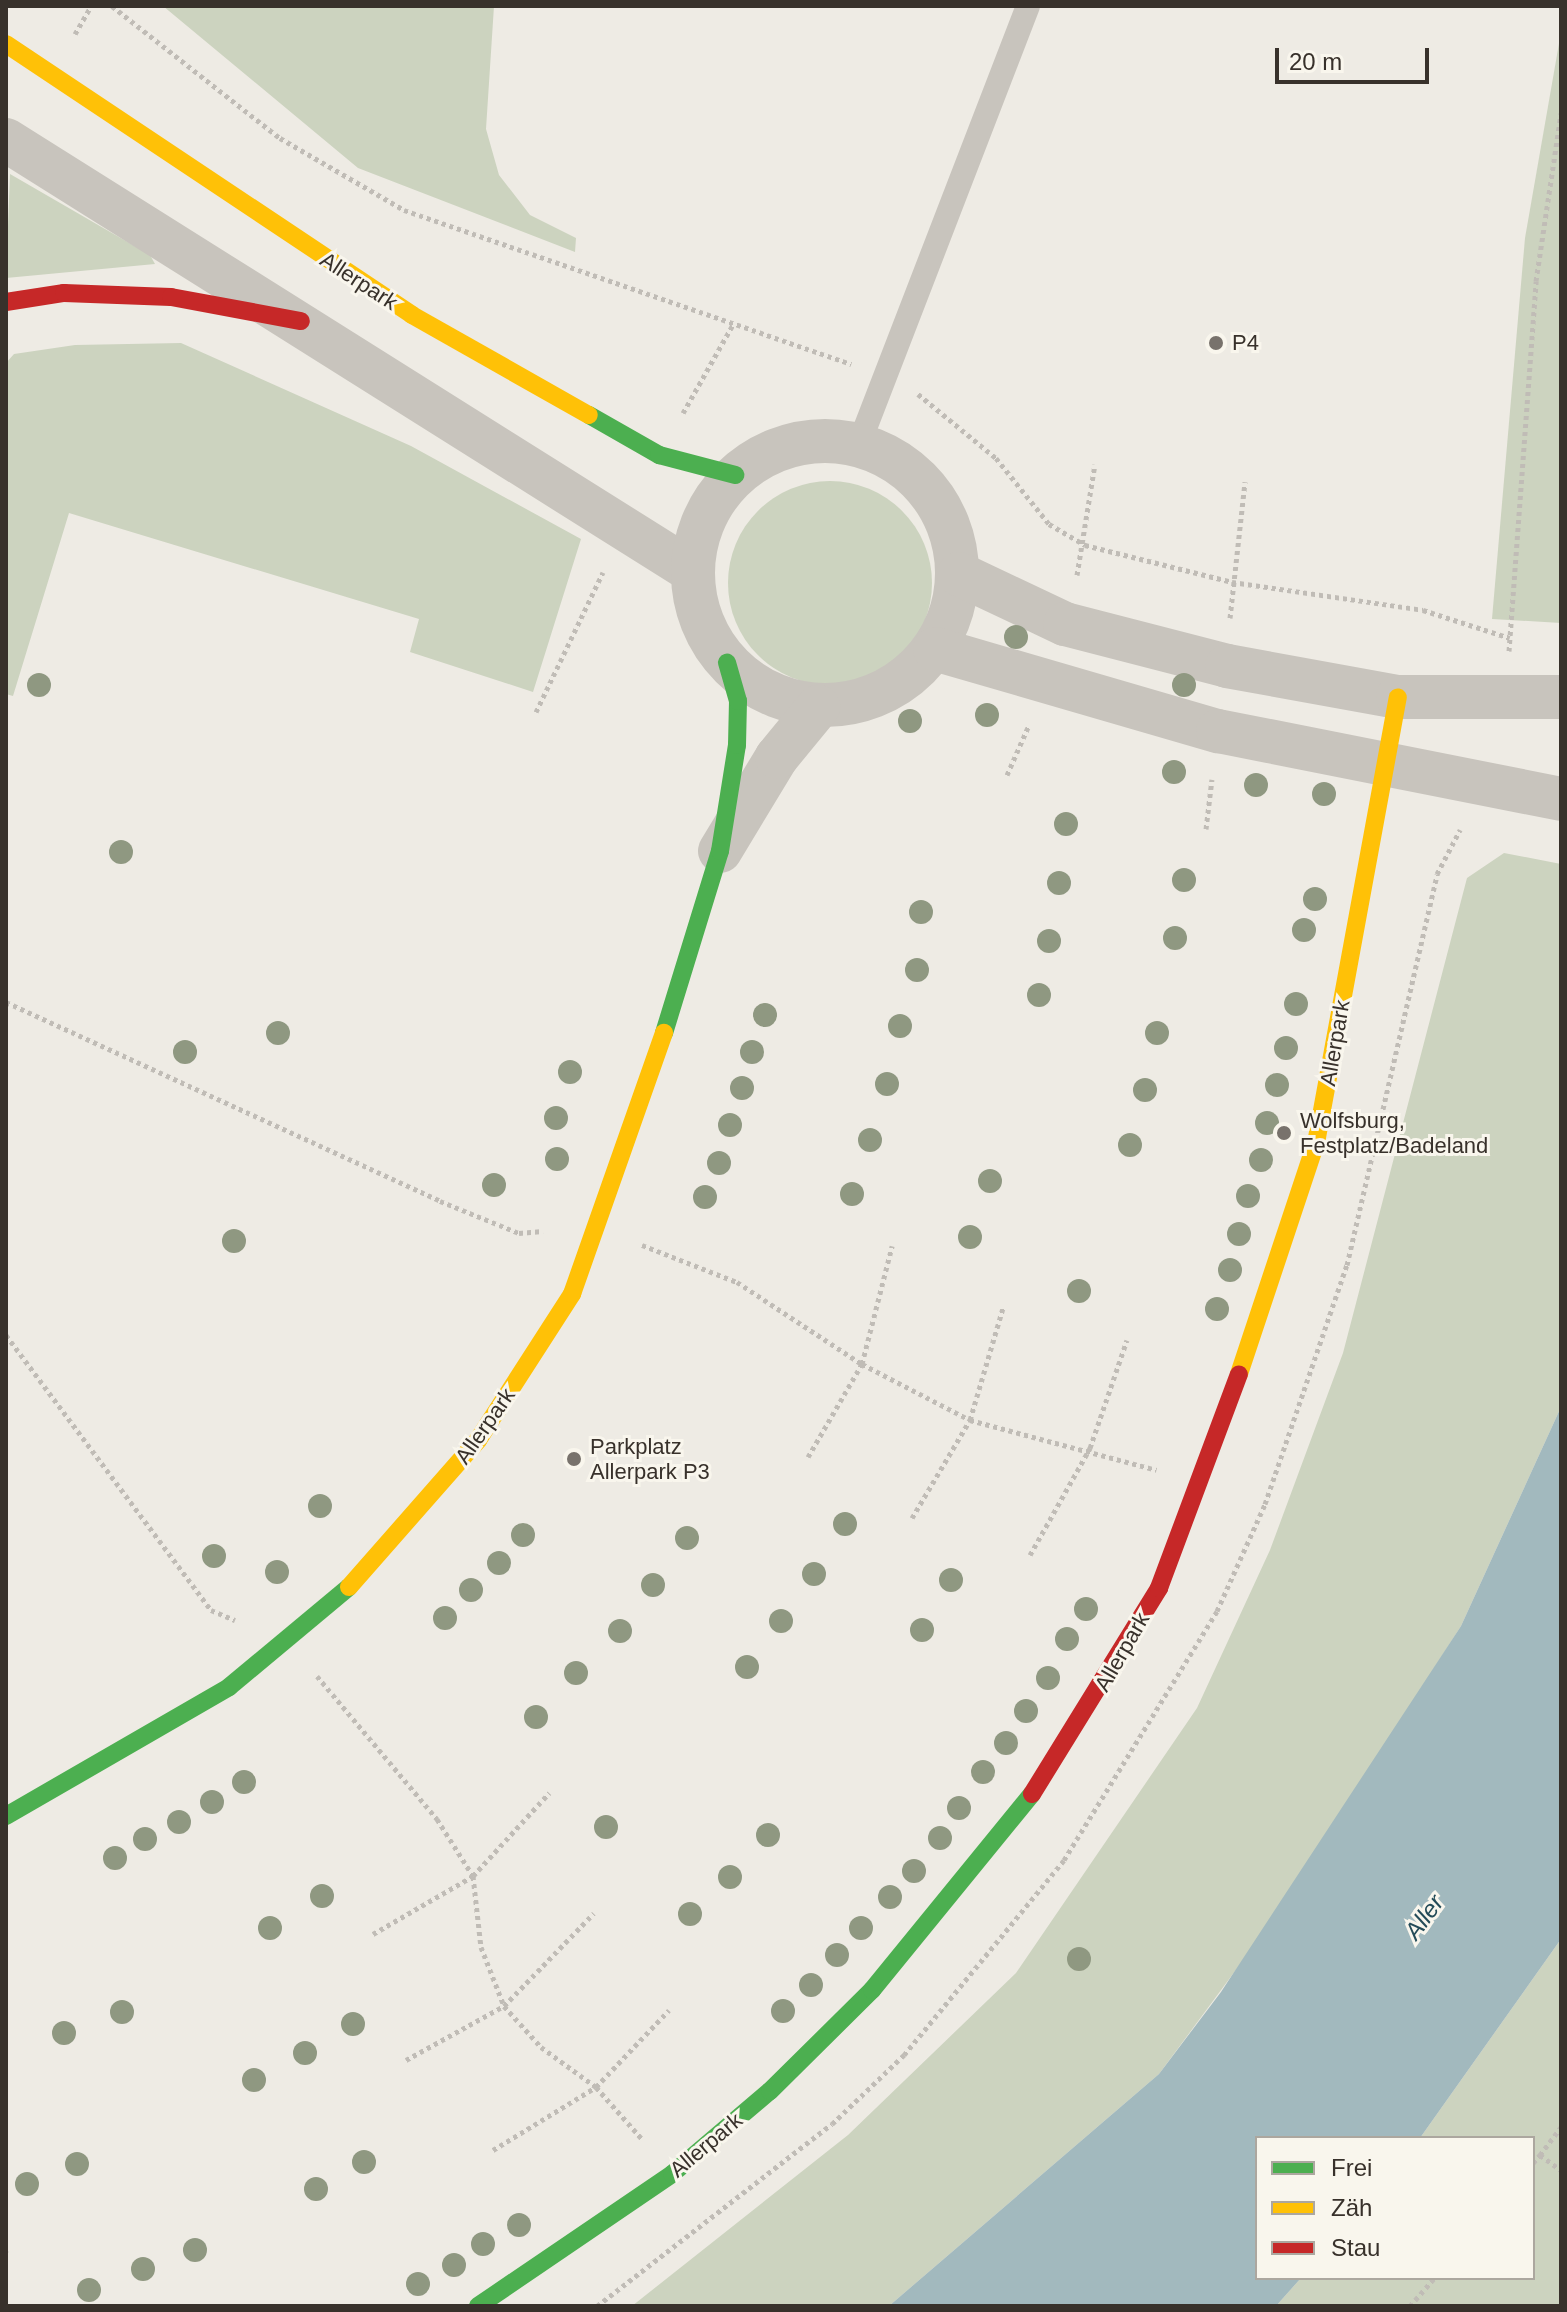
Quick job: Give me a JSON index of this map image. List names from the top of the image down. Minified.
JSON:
{"streets":{"street":["Allerpark"]},"water":["Aller"],"places":["P4","Wolfsburg, Festplatz/Badeland","Parkplatz Allerpark P3"],"legend":["Frei","Zäh","Stau"],"scale_bar":"20 m"}
